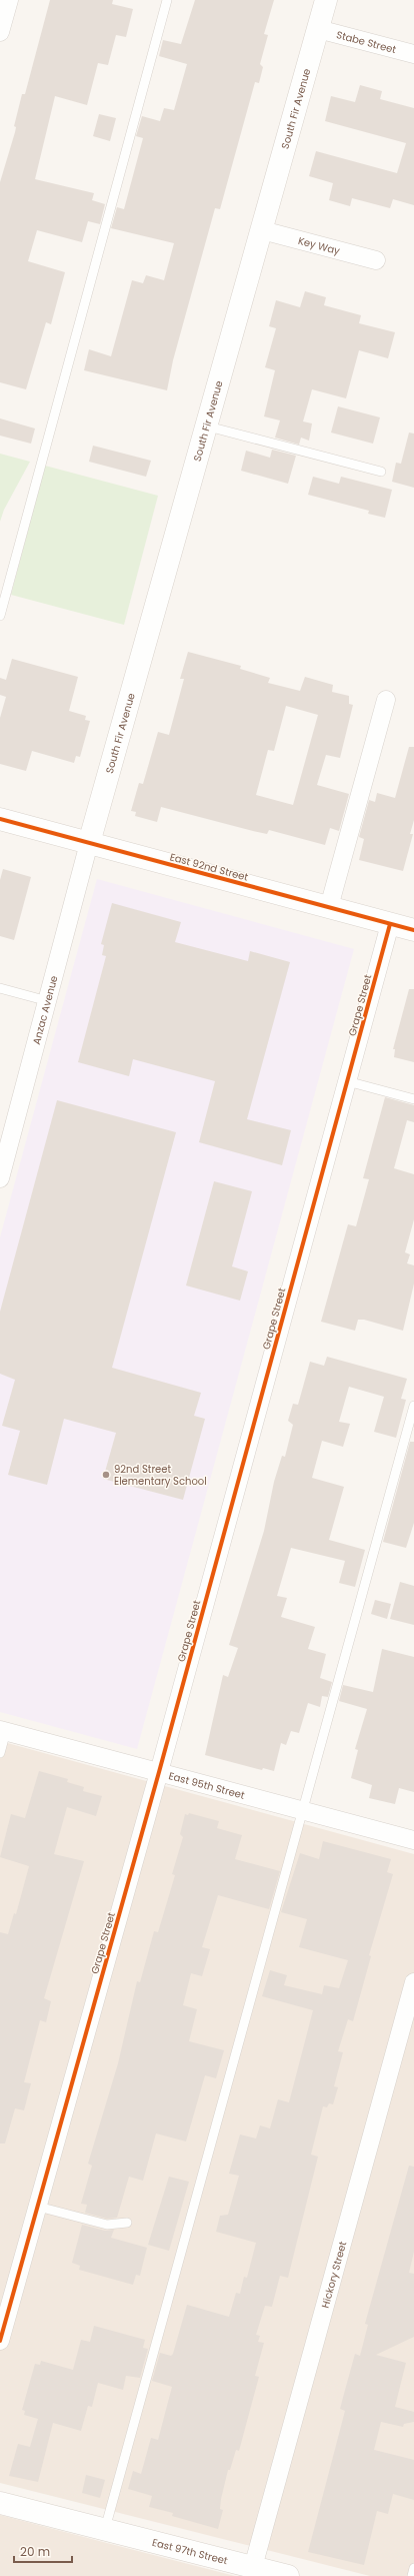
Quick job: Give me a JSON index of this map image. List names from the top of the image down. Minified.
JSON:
{"streets":{"street":["Stabe Street","South Fir Avenue","Key Way","East 92nd Street","Grape Street","Anzac Avenue","East 95th Street","Hickory Street","East 97th Street"]},"crossings":[["Stabe Street","South Fir Avenue"],["South Fir Avenue","Key Way"],["South Fir Avenue","East 92nd Street"],["South Fir Avenue","Anzac Avenue"],["East 92nd Street","Grape Street"],["East 92nd Street","Anzac Avenue"],["Grape Street","East 95th Street"],["Hickory Street","East 97th Street"]],"places":["92nd Street Elementary School"],"scale_bar":"20 m"}
